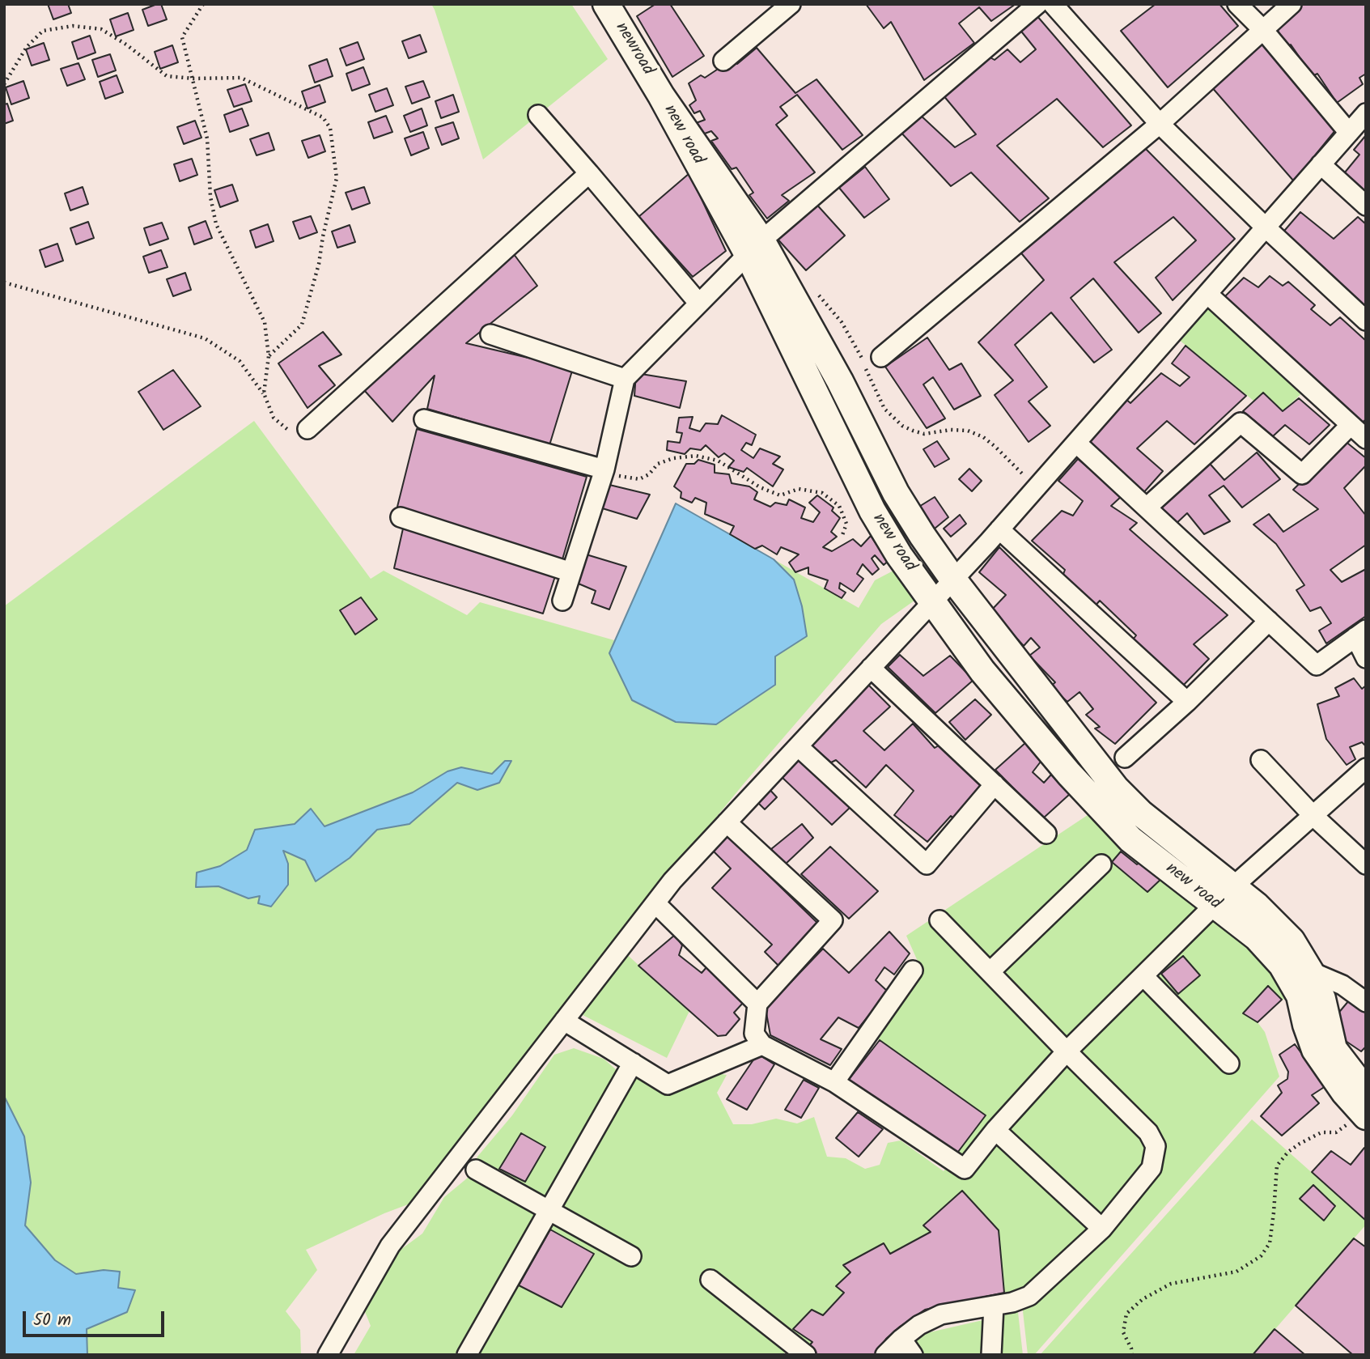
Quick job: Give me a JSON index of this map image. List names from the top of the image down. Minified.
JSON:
{"streets":{"main road":["newroad","new road"]},"crossings":[["newroad","new road"]],"scale_bar":"50 m"}
